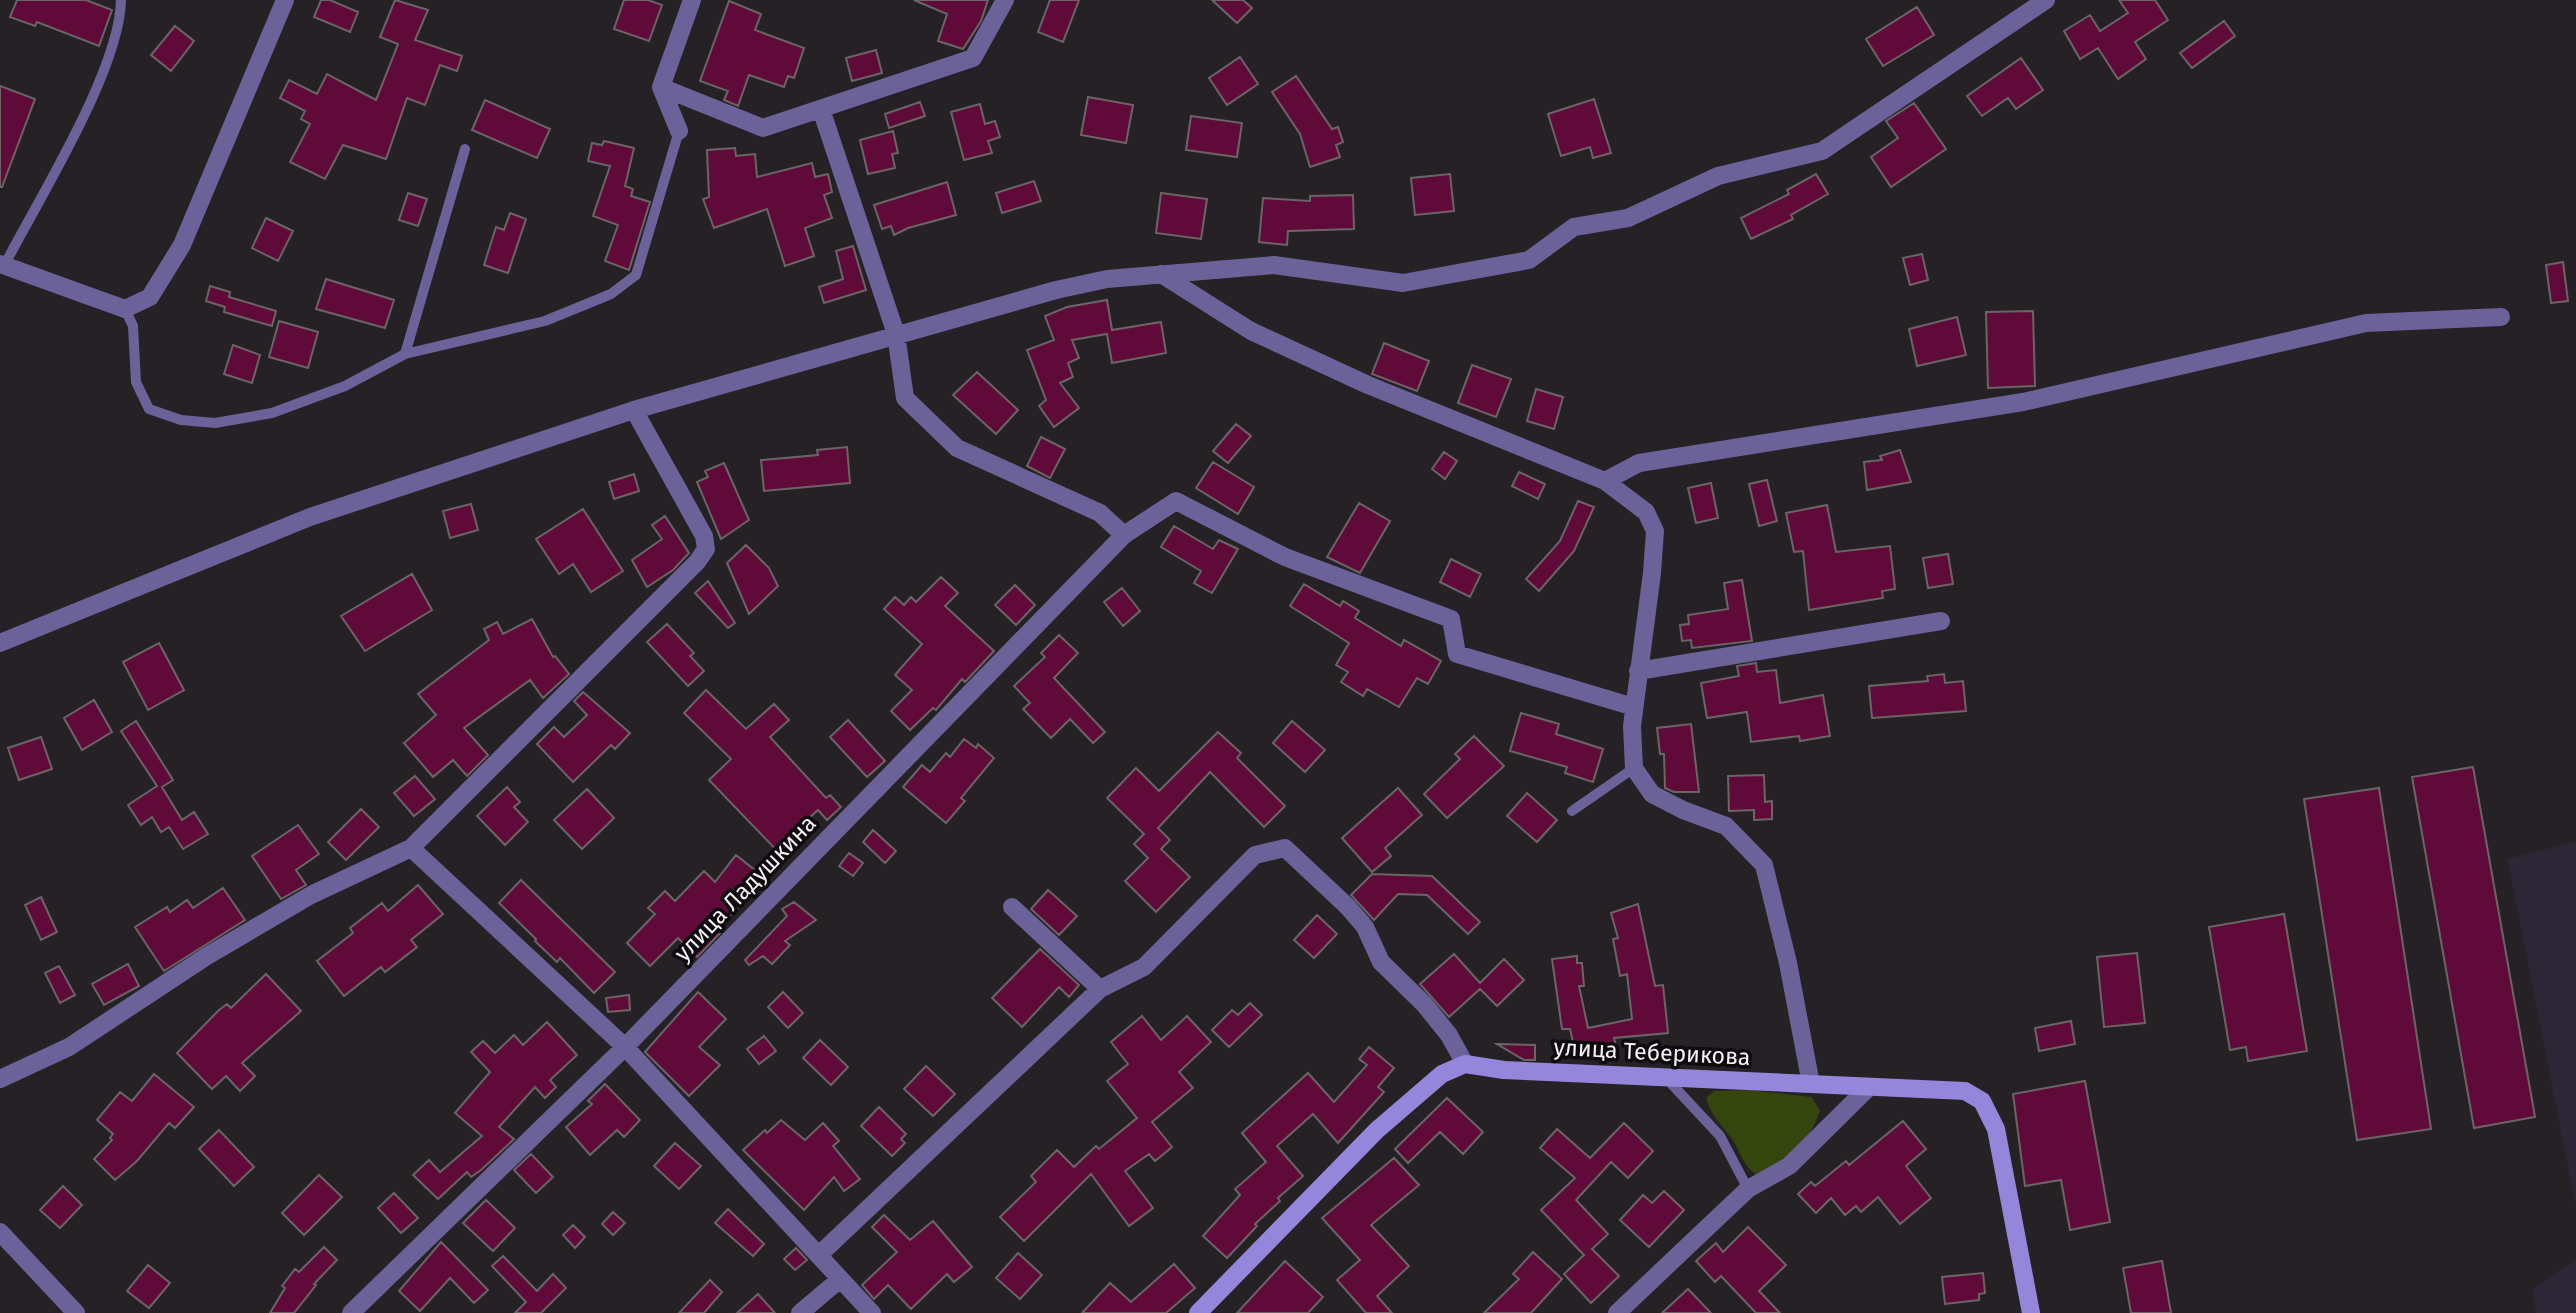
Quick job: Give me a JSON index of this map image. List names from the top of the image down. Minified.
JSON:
{"streets":{"street":["улица Ладушкина","улица Теберикова"]}}
